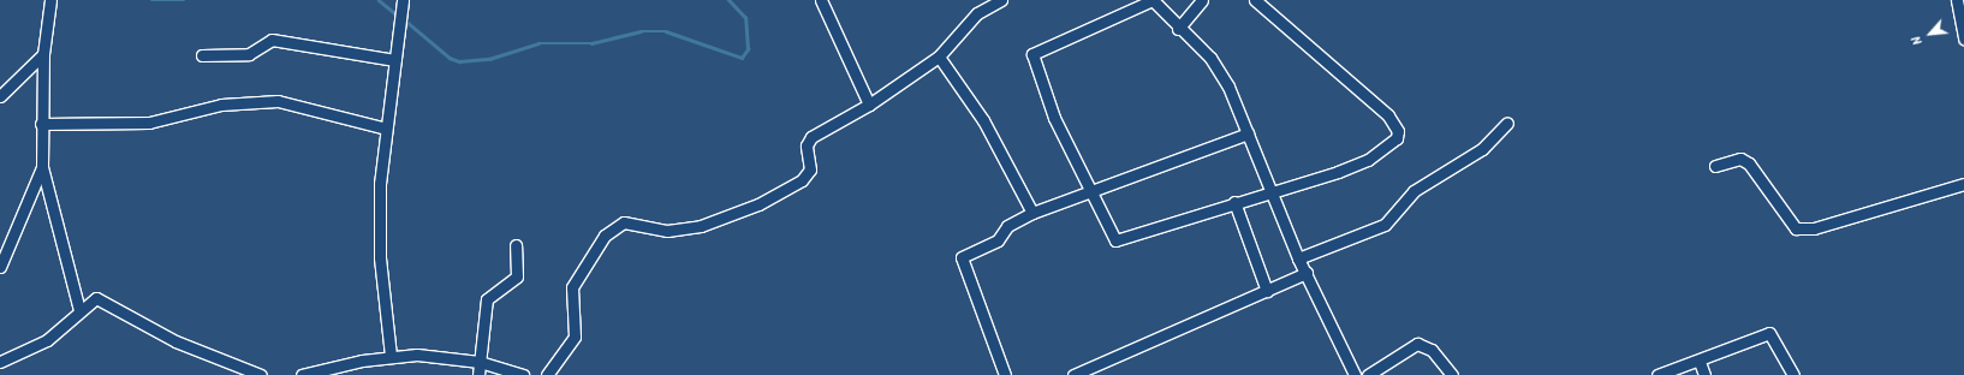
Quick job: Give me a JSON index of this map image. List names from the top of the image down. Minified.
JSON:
{"north":"bottom left"}
